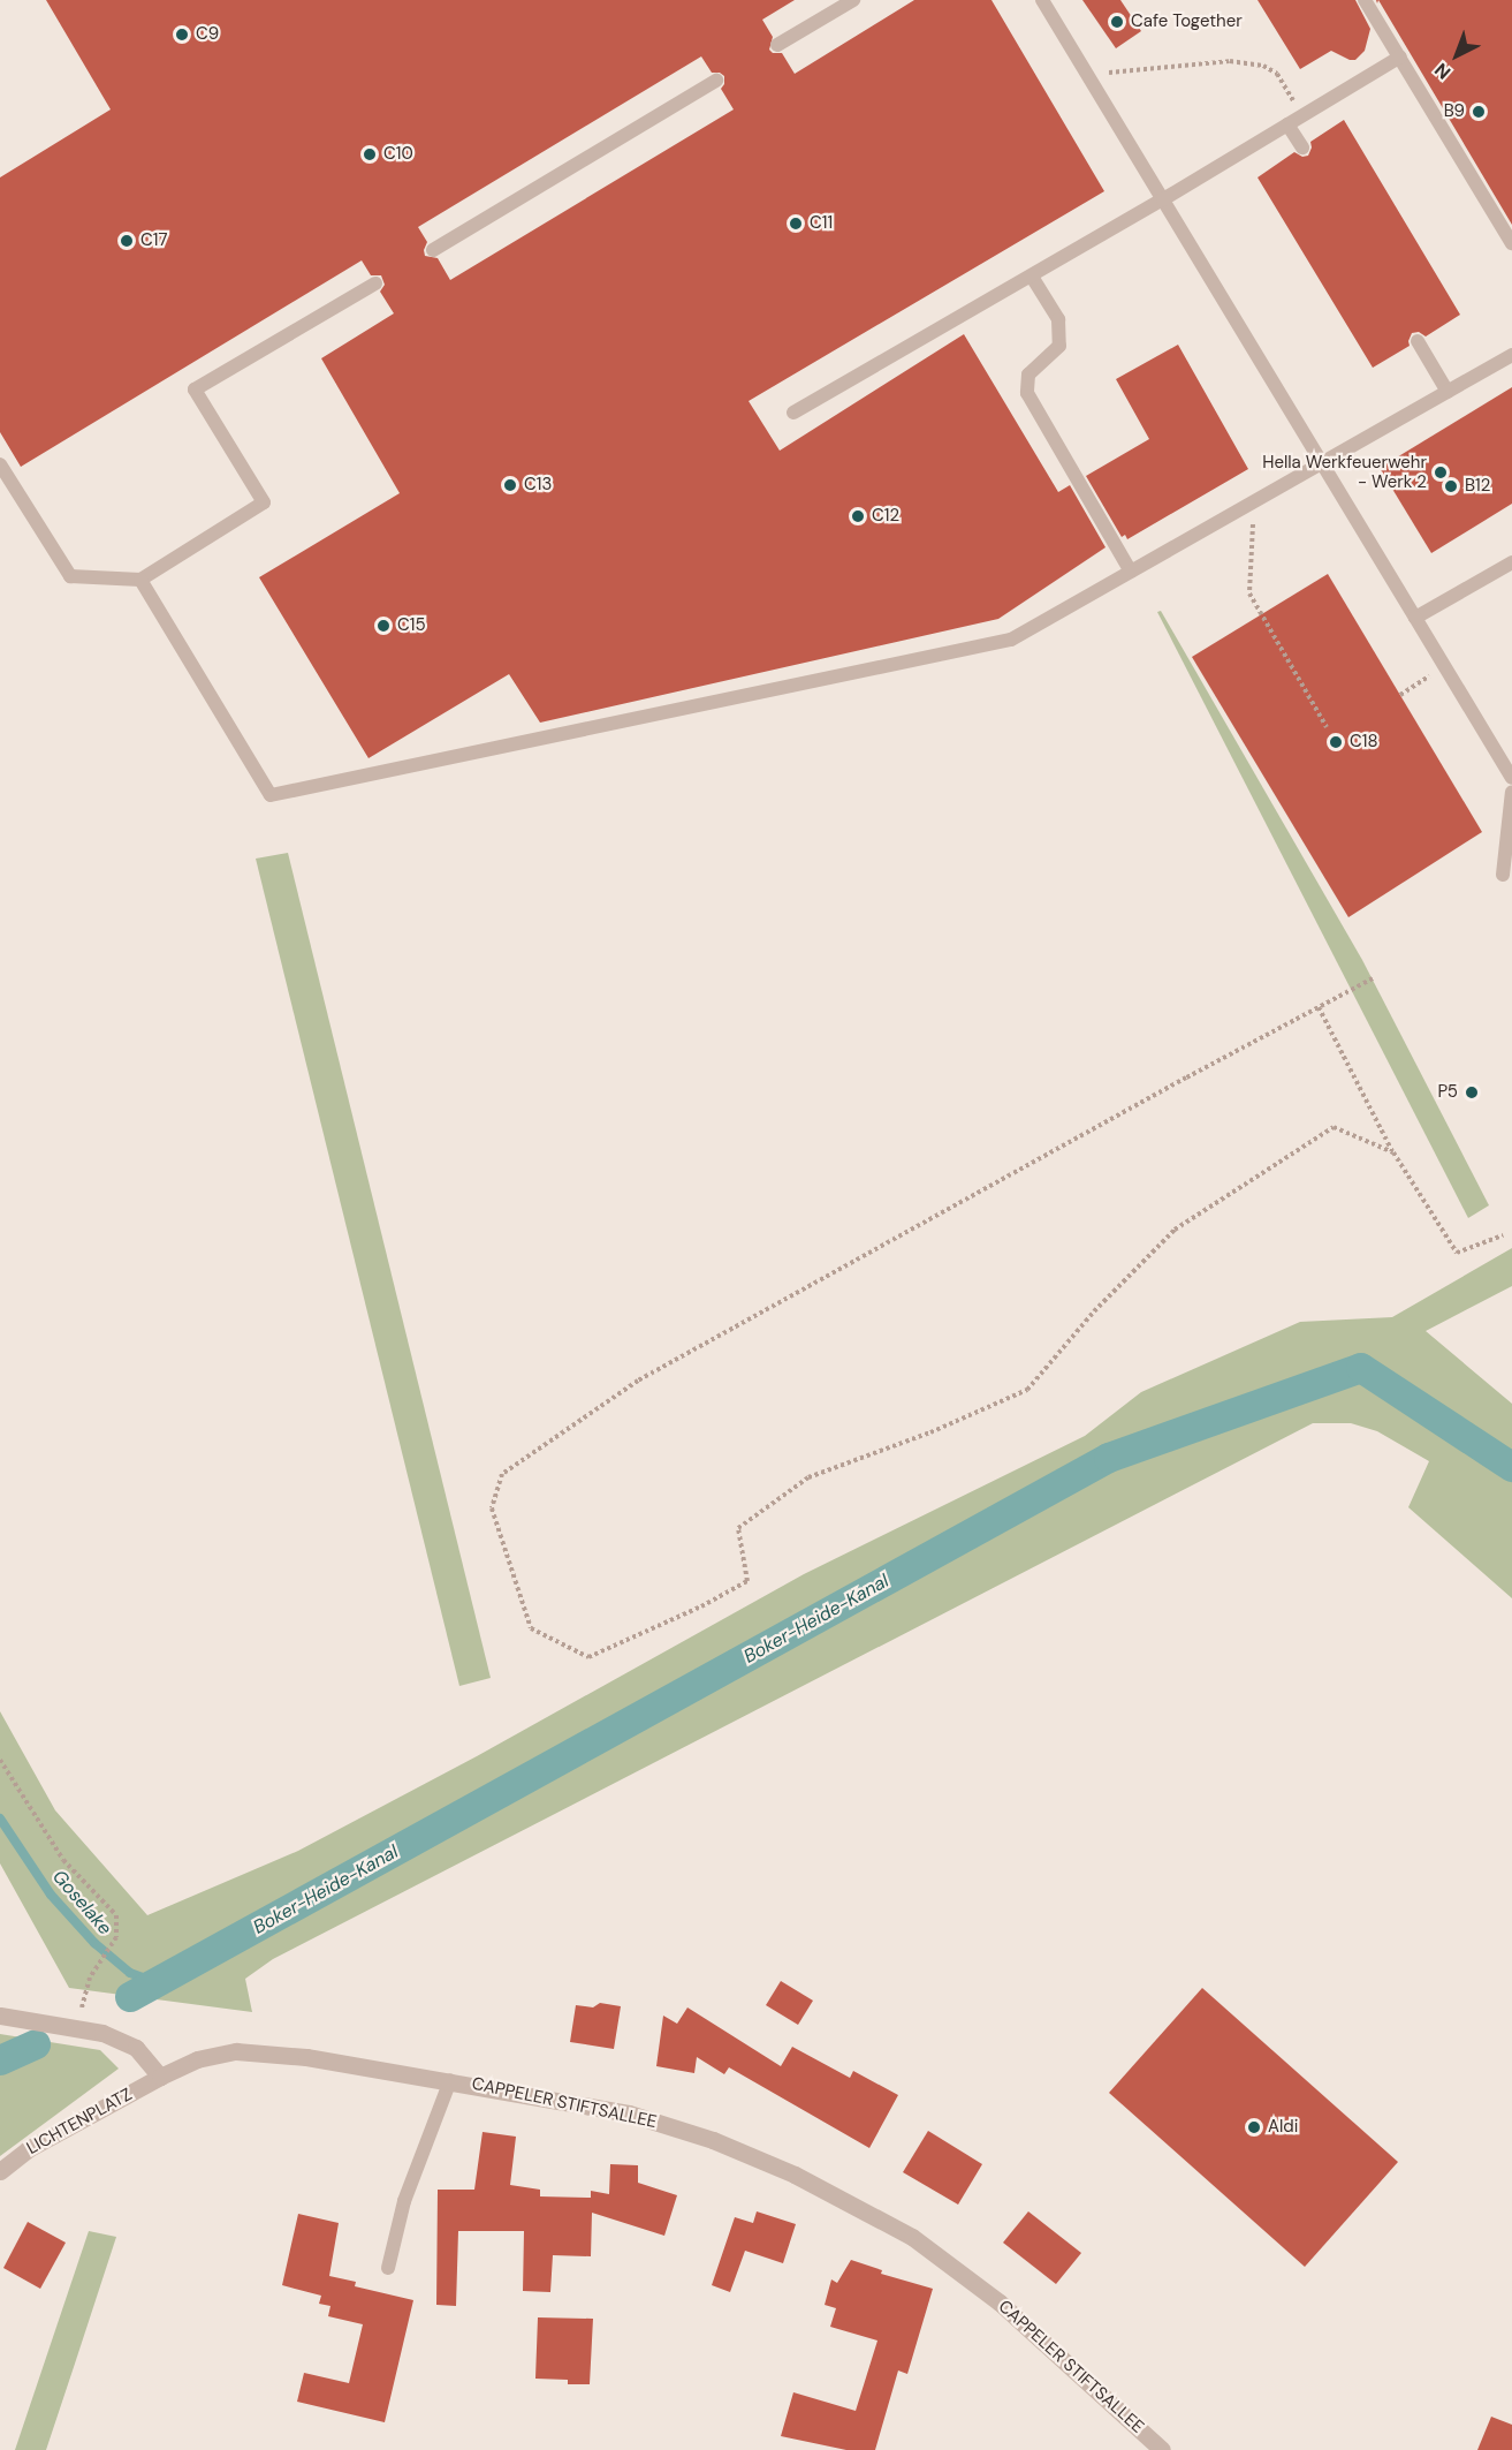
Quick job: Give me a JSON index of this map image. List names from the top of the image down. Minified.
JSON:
{"streets":{"street":["CAPPELER STIFTSALLEE","LICHTENPLATZ"]},"crossings":[["CAPPELER STIFTSALLEE","LICHTENPLATZ"]],"water":["Boker-Heide-Kanal","Goselake"],"places":["Cafe Together","C9","B9","C10","C11","C17","Hella Werkfeuerwehr - Werk 2","C13","B12","C12","C15","C18","P5","Aldi"],"north":"bottom left"}
